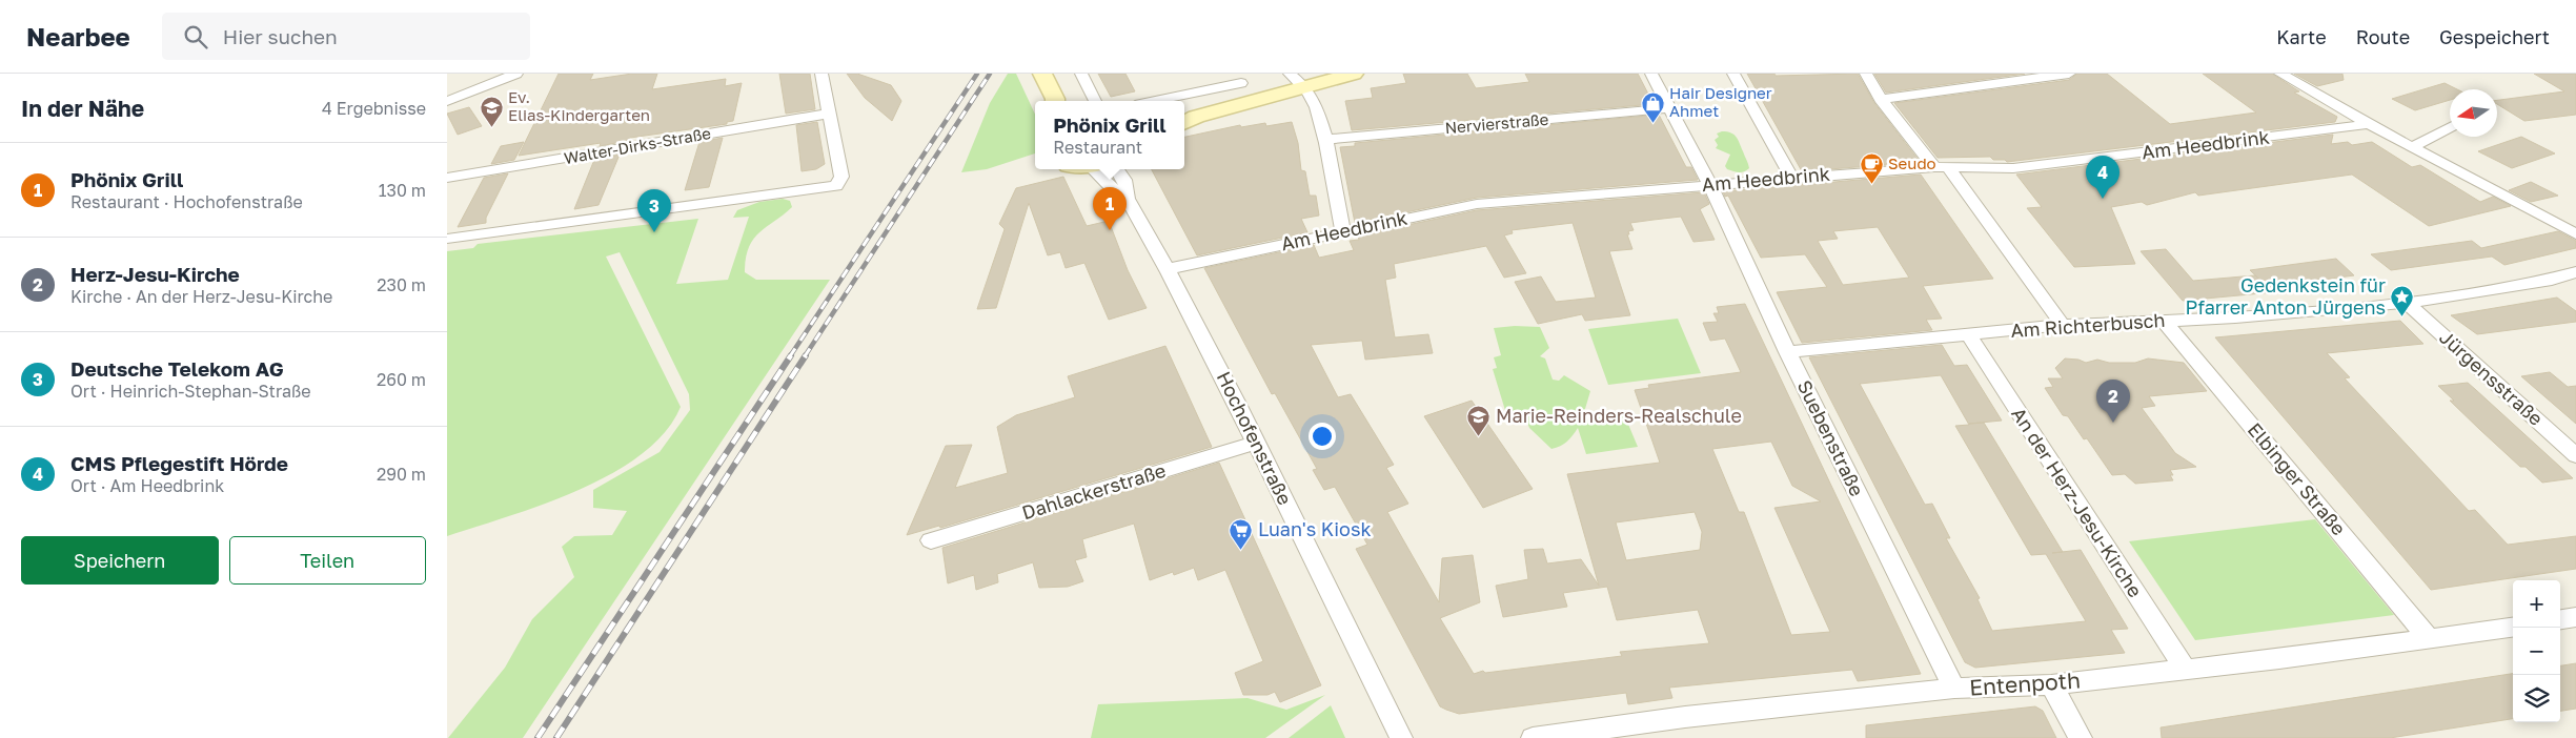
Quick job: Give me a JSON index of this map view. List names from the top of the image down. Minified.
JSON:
{"streets":{"street":["Nervierstraße","Am Heedbrink","Walter-Dirks-Straße","Am Richterbusch","Jürgensstraße","Hochofenstraße","Suebenstraße","Elbinger Straße","Dahlackerstraße","An der Herz-Jesu-Kirche","Entenpoth"]},"crossings":[["Nervierstraße","Suebenstraße"],["Am Heedbrink","Hochofenstraße"],["Am Heedbrink","Suebenstraße"],["Am Richterbusch","Jürgensstraße"],["Am Richterbusch","Suebenstraße"],["Am Richterbusch","Elbinger Straße"],["Am Richterbusch","An der Herz-Jesu-Kirche"],["Hochofenstraße","Dahlackerstraße"],["Suebenstraße","Entenpoth"],["Elbinger Straße","Entenpoth"],["An der Herz-Jesu-Kirche","Entenpoth"]],"places":{"shop":["Hair Designer Ahmet"],"school or university":["Ev. Elias-Kindergarten","Marie-Reinders-Realschule"],"cafe":["Seudo"],"place":["Gedenkstein für Pfarrer Anton Jürgens"],"supermarket":["Luan's Kiosk"]},"north":"left","page":{"header":"Nearbee","search":"Hier suchen","nav":["Karte","Route","Gespeichert"],"heading":["In der Nähe","4 Ergebnisse"],"popup":["Phönix Grill","Restaurant"],"list":[{"mark":"1","name":"Phönix Grill","note":"Restaurant · Hochofenstraße","value":"130 m"},{"mark":"2","name":"Herz-Jesu-Kirche","note":"Kirche · An der Herz-Jesu-Kirche","value":"230 m"},{"mark":"3","name":"Deutsche Telekom AG","note":"Ort · Heinrich-Stephan-Straße","value":"260 m"},{"mark":"4","name":"CMS Pflegestift Hörde","note":"Ort · Am Heedbrink","value":"290 m"}],"pins":["4","1","3","2"],"buttons":["Speichern","Teilen"],"map_buttons":["+","−"]}}
